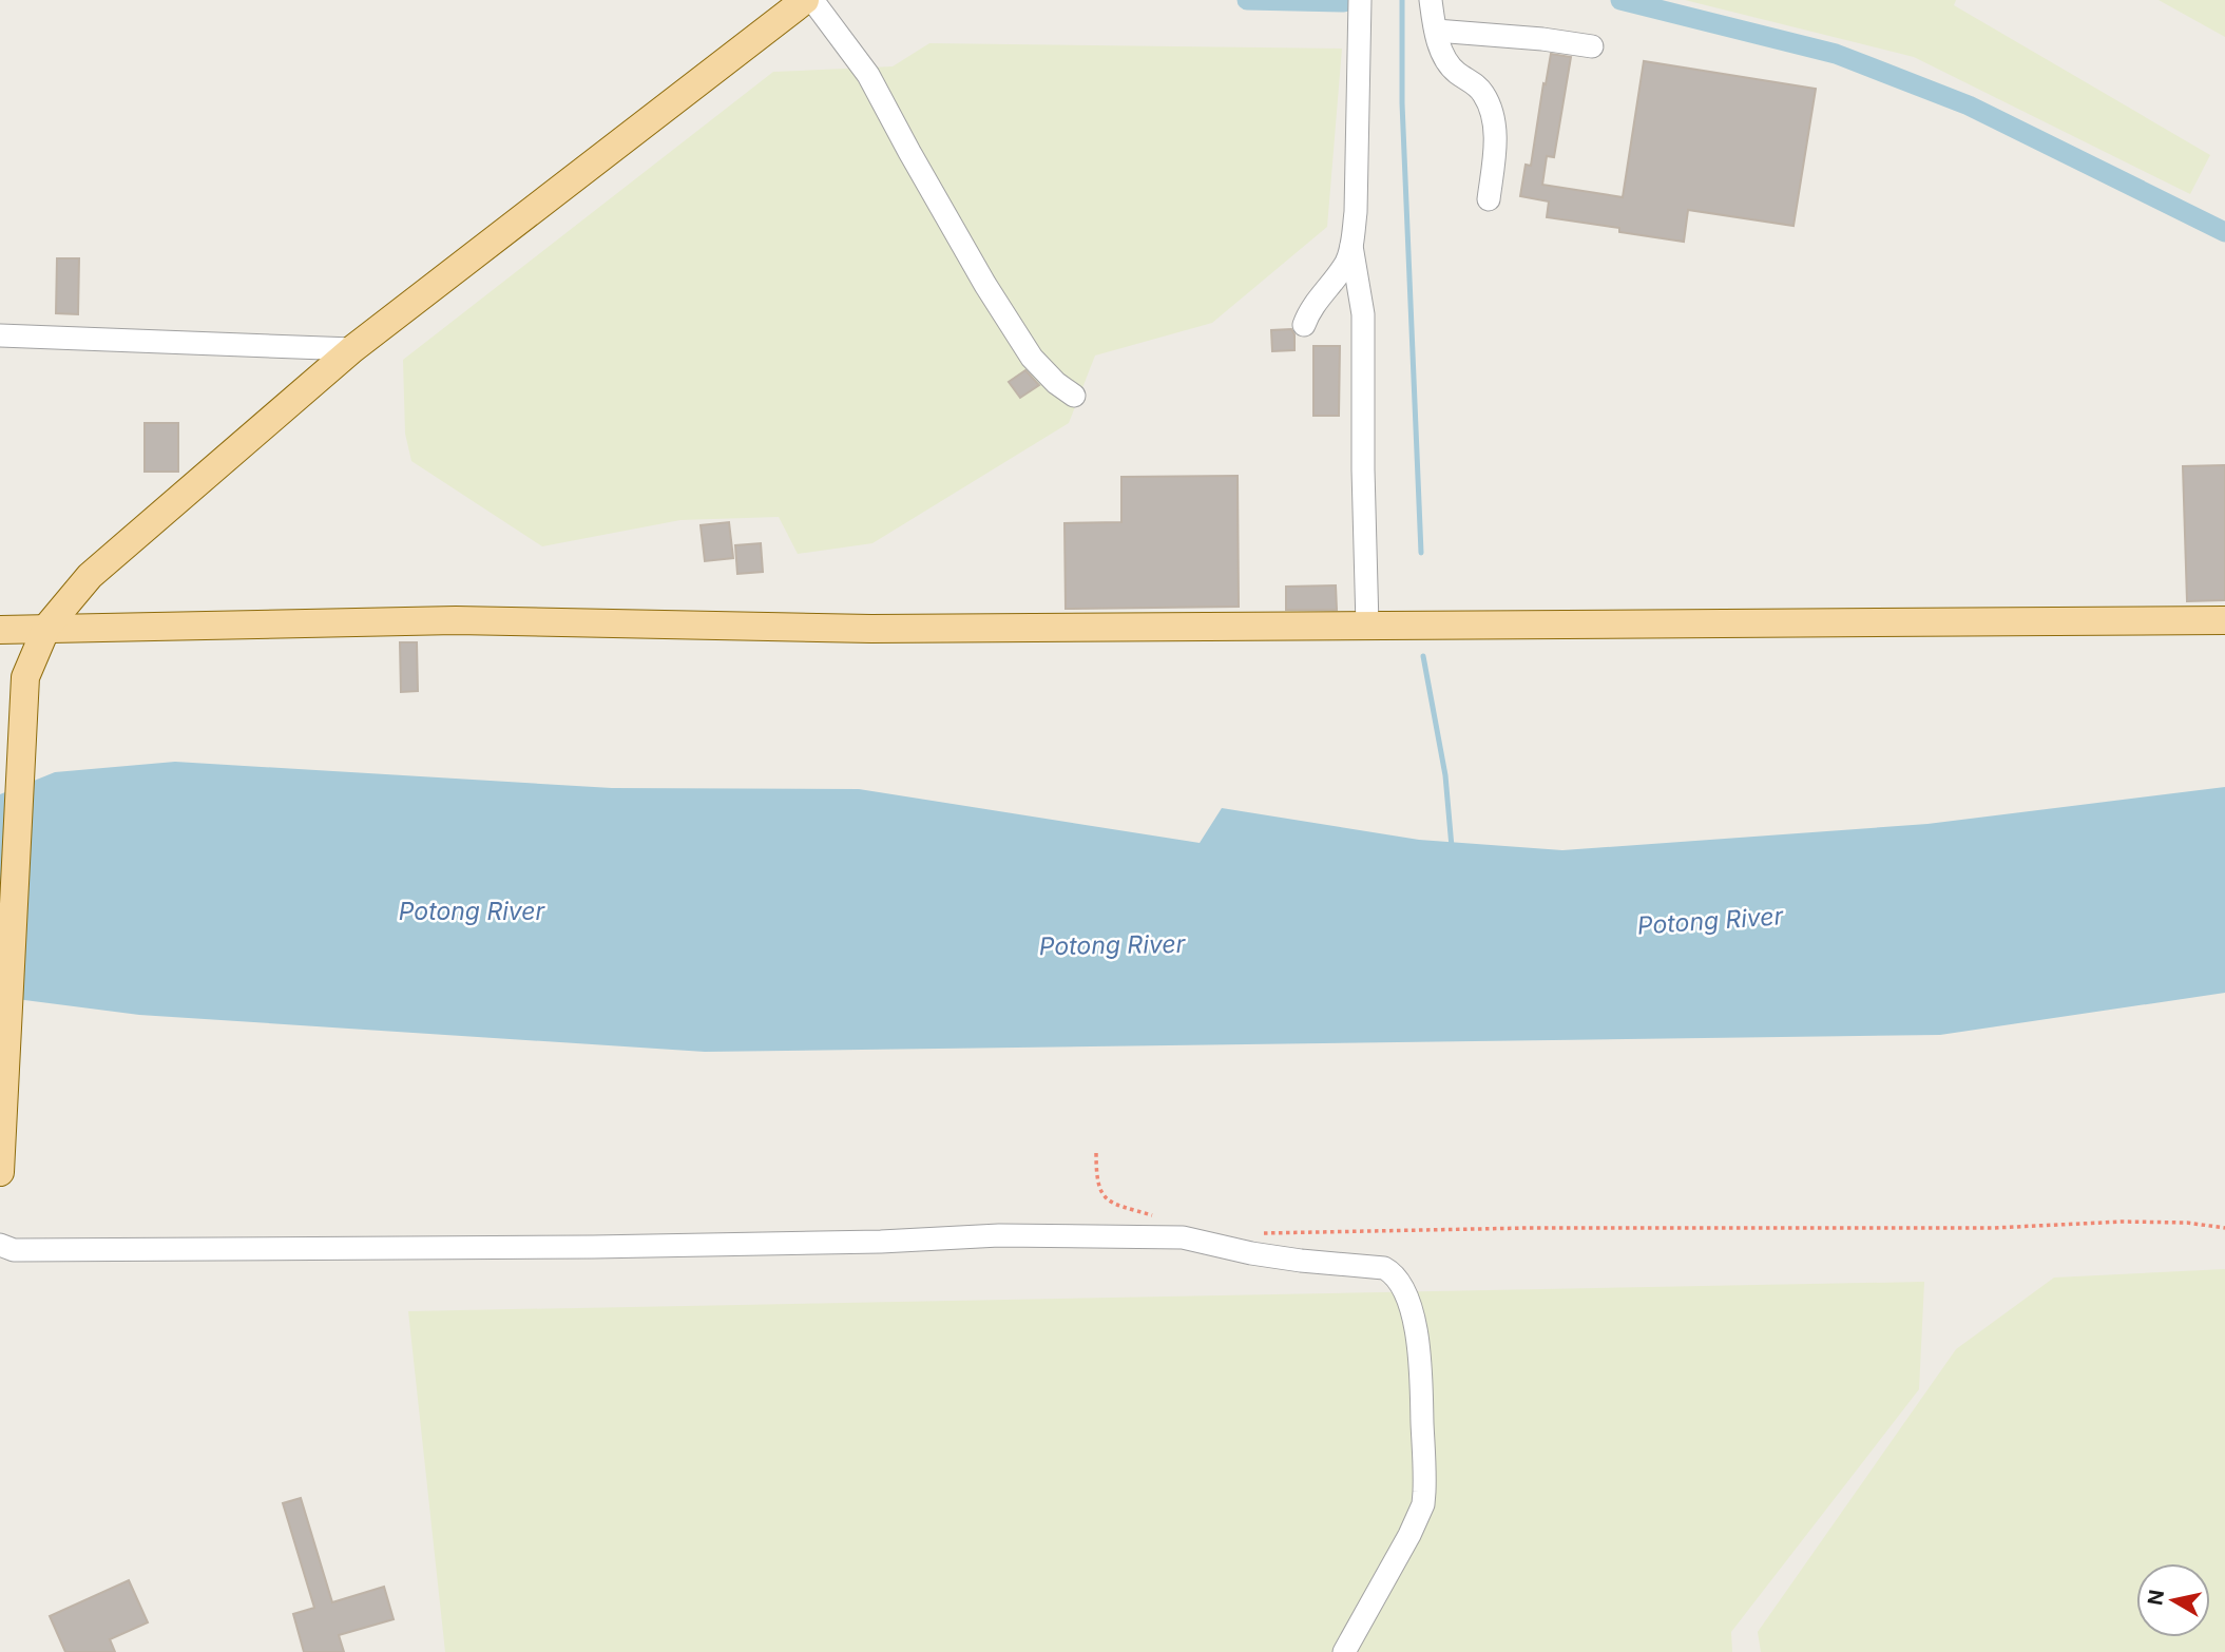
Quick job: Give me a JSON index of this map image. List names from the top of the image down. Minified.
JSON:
{"water":["Potong River"],"north":"left"}
